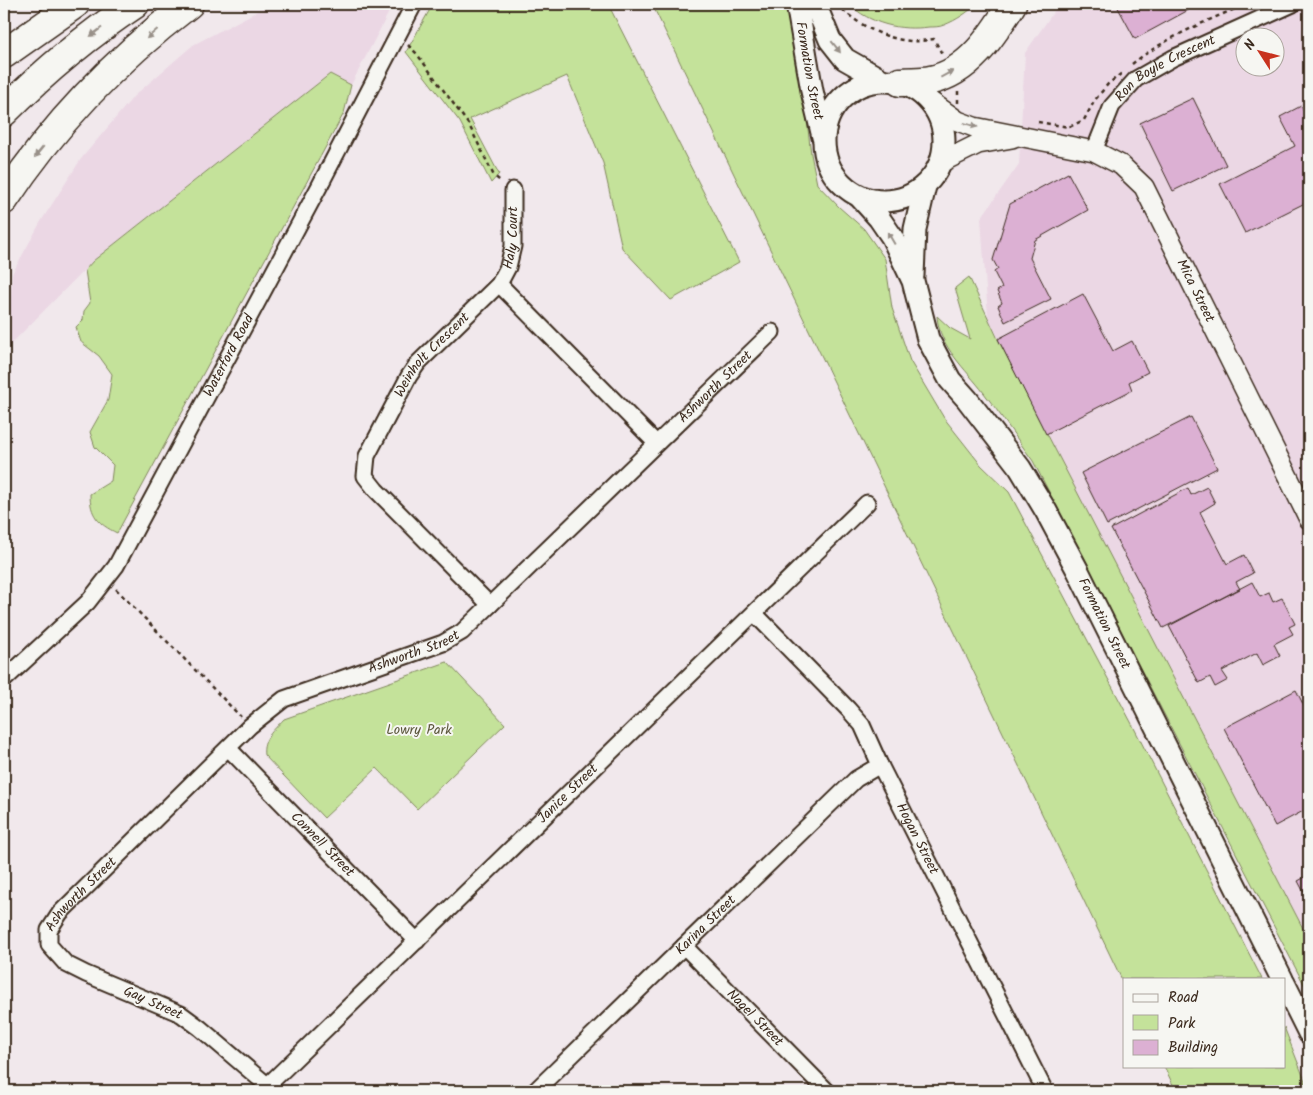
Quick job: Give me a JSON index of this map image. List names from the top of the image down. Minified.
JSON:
{"streets":{"main road":["Formation Street"],"street":["Ron Boyle Crescent","Haly Court","Mica Street","Waterford Road","Weinholt Crescent","Ashworth Street","Janice Street","Hogan Street","Connell Street","Karina Street","Gay Street","Nagel Street"]},"crossings":[["Ron Boyle Crescent","Mica Street"],["Formation Street","Mica Street"],["Haly Court","Weinholt Crescent"],["Weinholt Crescent","Ashworth Street"],["Ashworth Street","Connell Street"],["Ashworth Street","Gay Street"],["Janice Street","Hogan Street"],["Janice Street","Connell Street"],["Janice Street","Gay Street"],["Hogan Street","Karina Street"],["Karina Street","Nagel Street"]],"parks":["Lowry Park"],"legend":["Road","Park","Building"],"north":"top left"}
